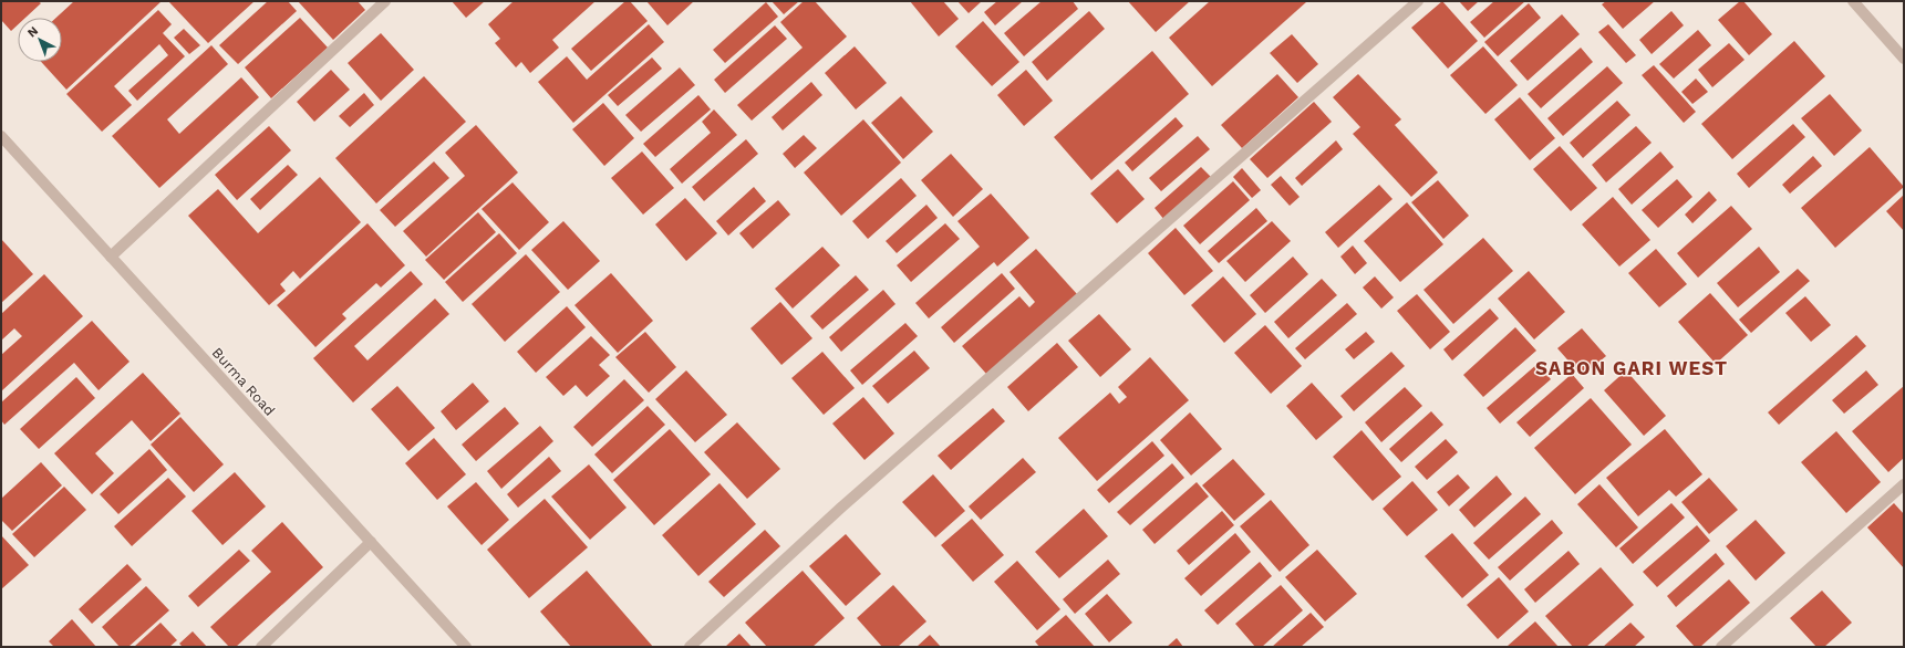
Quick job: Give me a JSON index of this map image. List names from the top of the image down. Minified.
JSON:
{"streets":{"street":["Burma Road"]},"districts":["SABON GARI WEST"],"north":"top left"}
